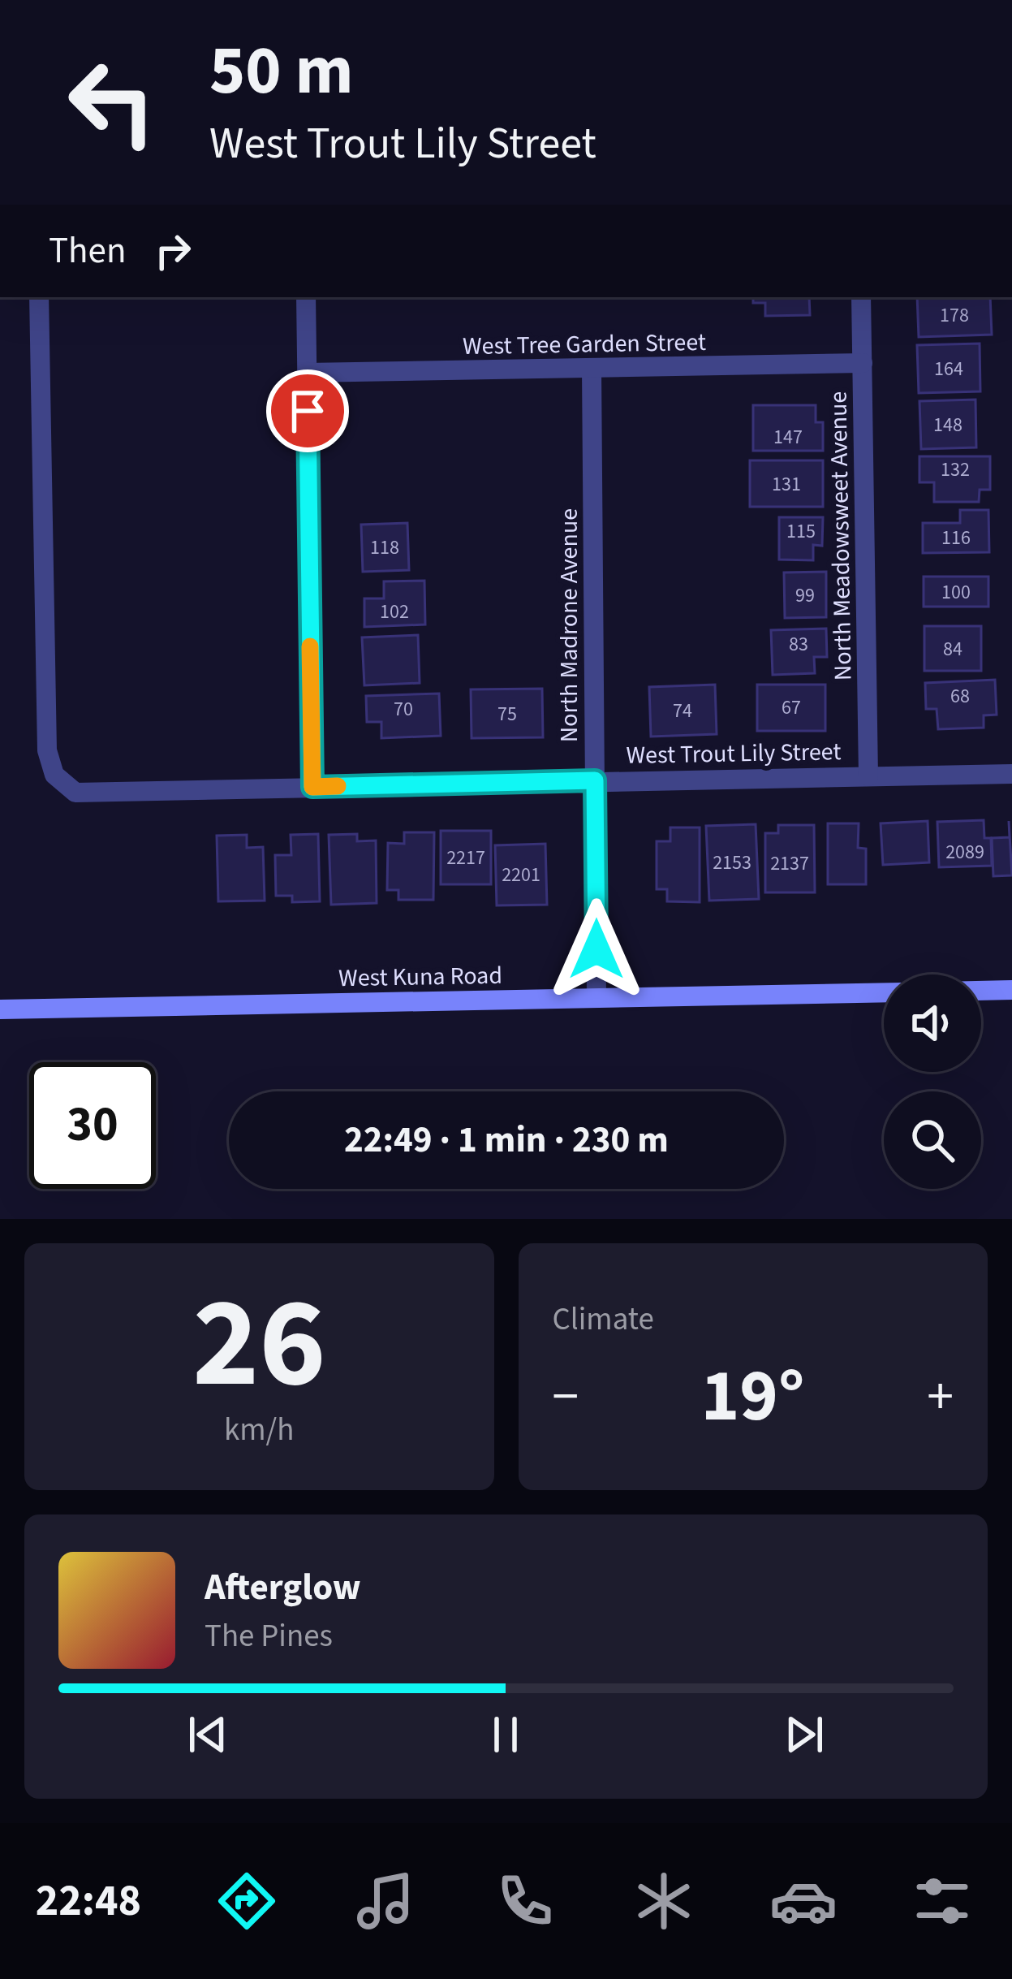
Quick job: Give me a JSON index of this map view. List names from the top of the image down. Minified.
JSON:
{"streets":{"main road":["West Kuna Road"],"street":["West Tree Garden Street","North Meadowsweet Avenue","North Madrone Avenue","West Trout Lily Street"]},"crossings":[["West Tree Garden Street","North Meadowsweet Avenue"],["West Tree Garden Street","North Madrone Avenue"],["North Meadowsweet Avenue","West Trout Lily Street"],["North Madrone Avenue","West Trout Lily Street"],["North Madrone Avenue","West Kuna Road"]],"house_numbers":["178","164","148","147","132","131","115","116","118","100","99","102","83","84","68","67","70","74","75","2089","2217","2153","2137","2201"],"page":{"turn":["50 m","West Trout Lily Street"],"then":"Then","limit":"30","trip":"22:49 · 1 min · 230 m","tile":[["26","km/h"],"Climate"],"heat":["−","19°","+"],"song":["Afterglow","The Pines"],"tabs":"22:48"}}
